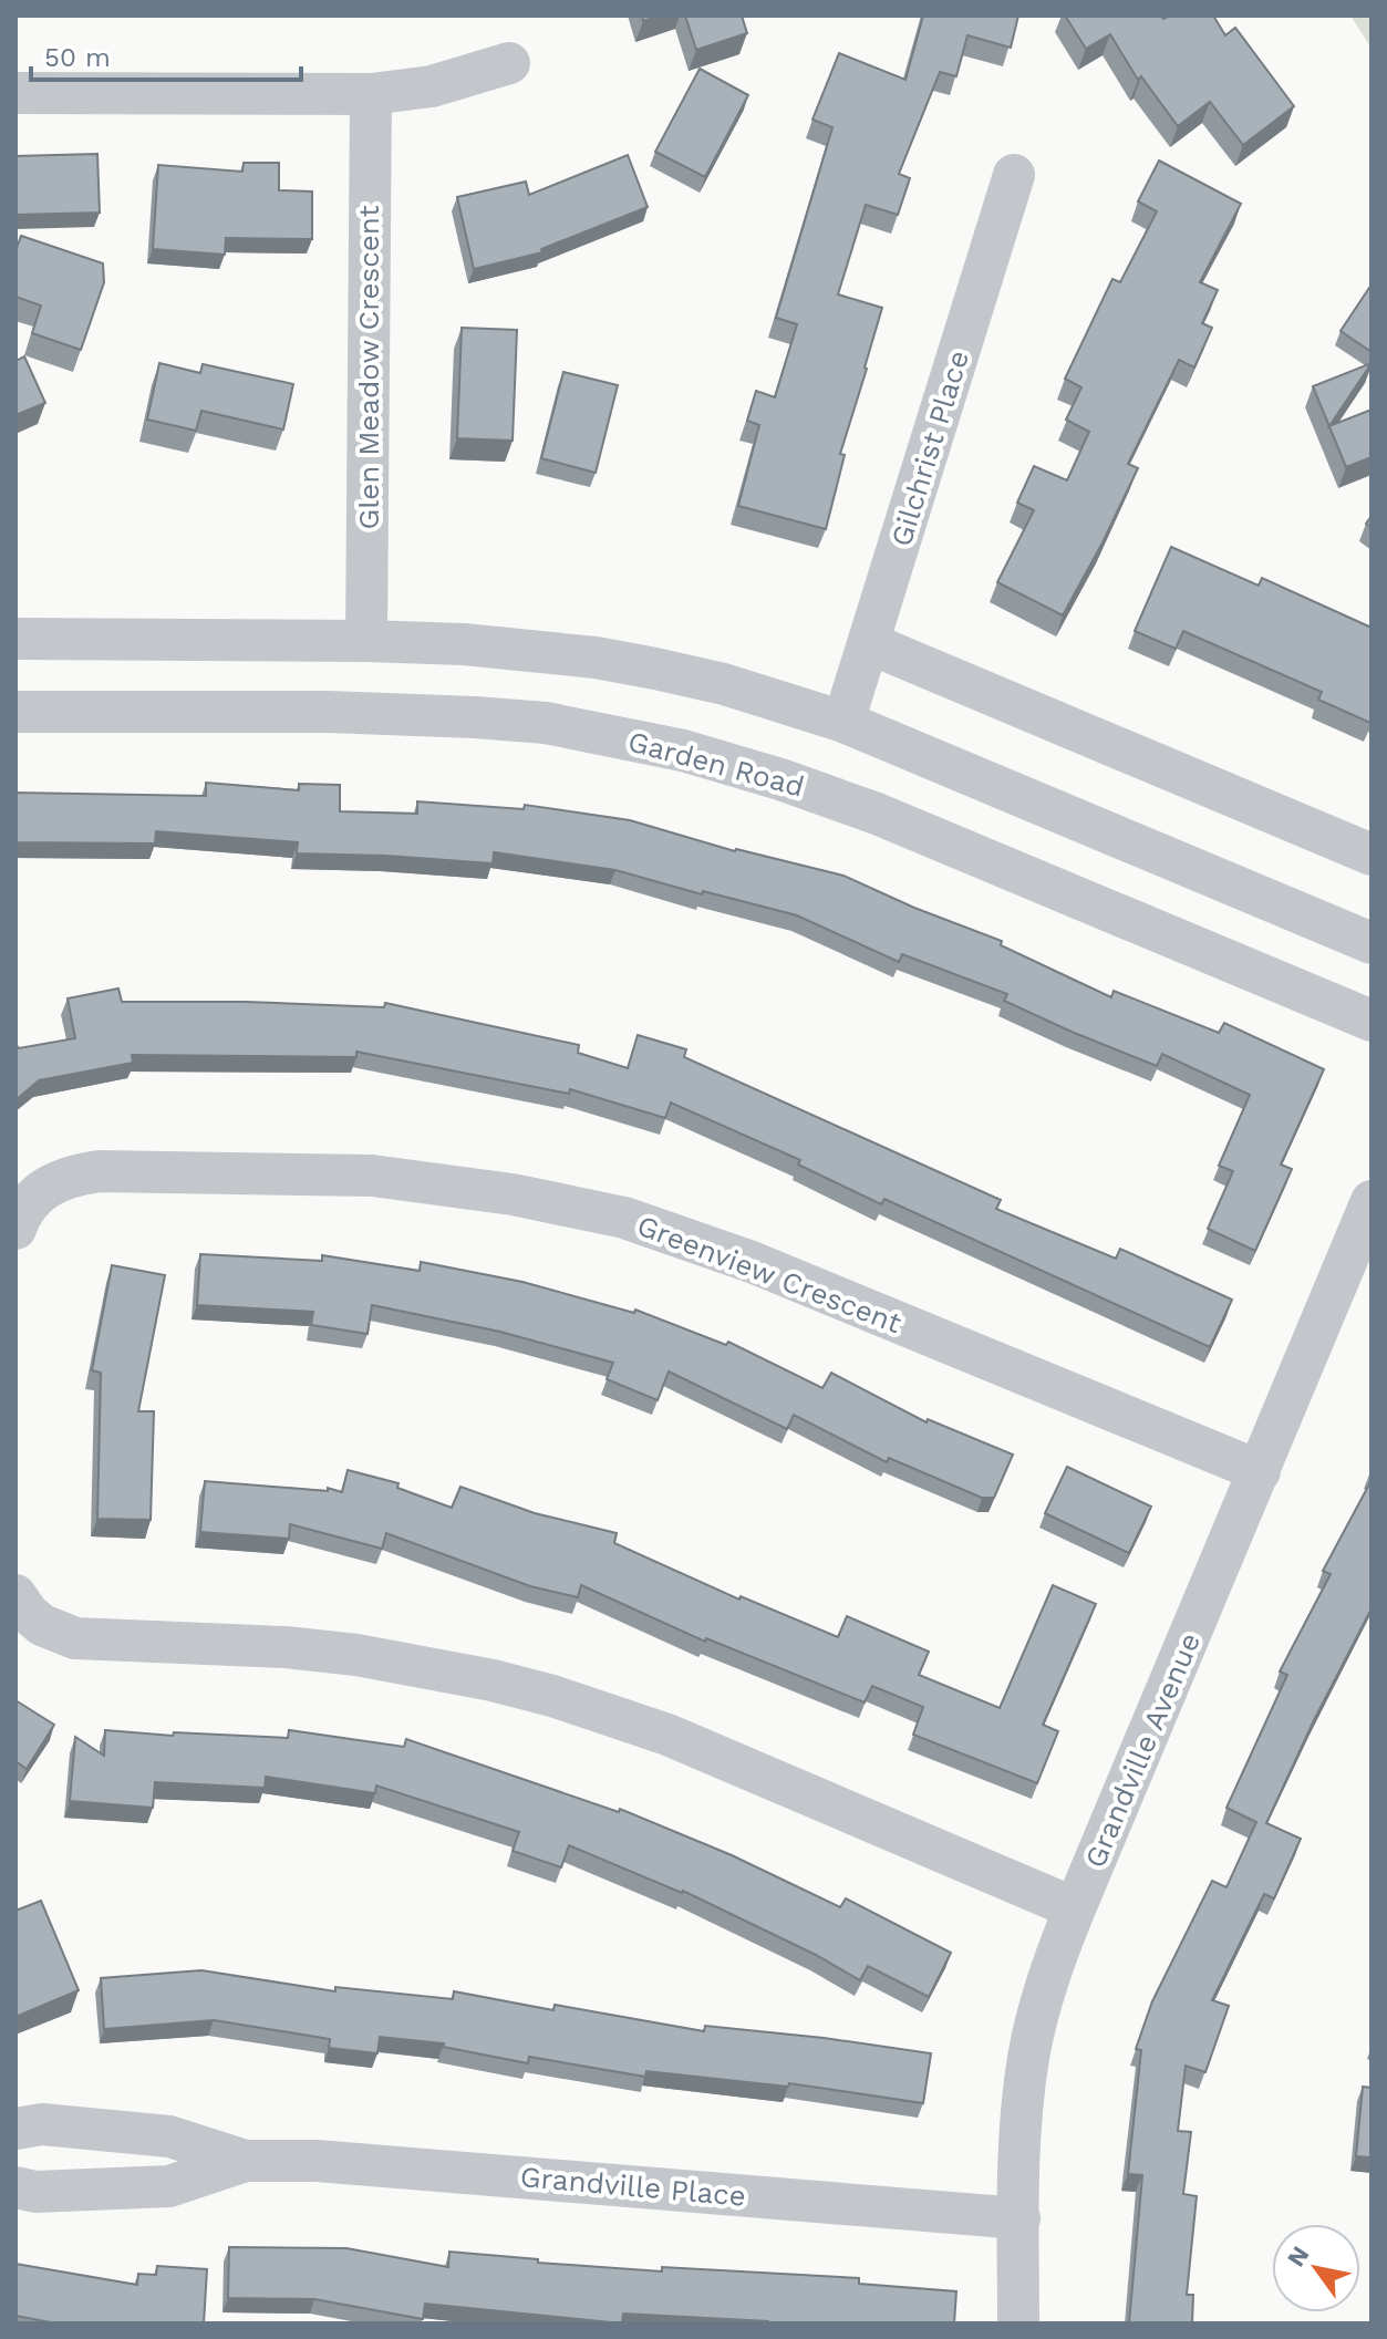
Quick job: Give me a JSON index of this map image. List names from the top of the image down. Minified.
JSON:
{"streets":{"street":["Glen Meadow Crescent","Gilchrist Place","Garden Road","Greenview Crescent","Grandville Avenue","Grandville Place"]},"crossings":[["Greenview Crescent","Grandville Avenue"],["Grandville Avenue","Grandville Place"]],"scale_bar":"50 m","north":"top left"}
